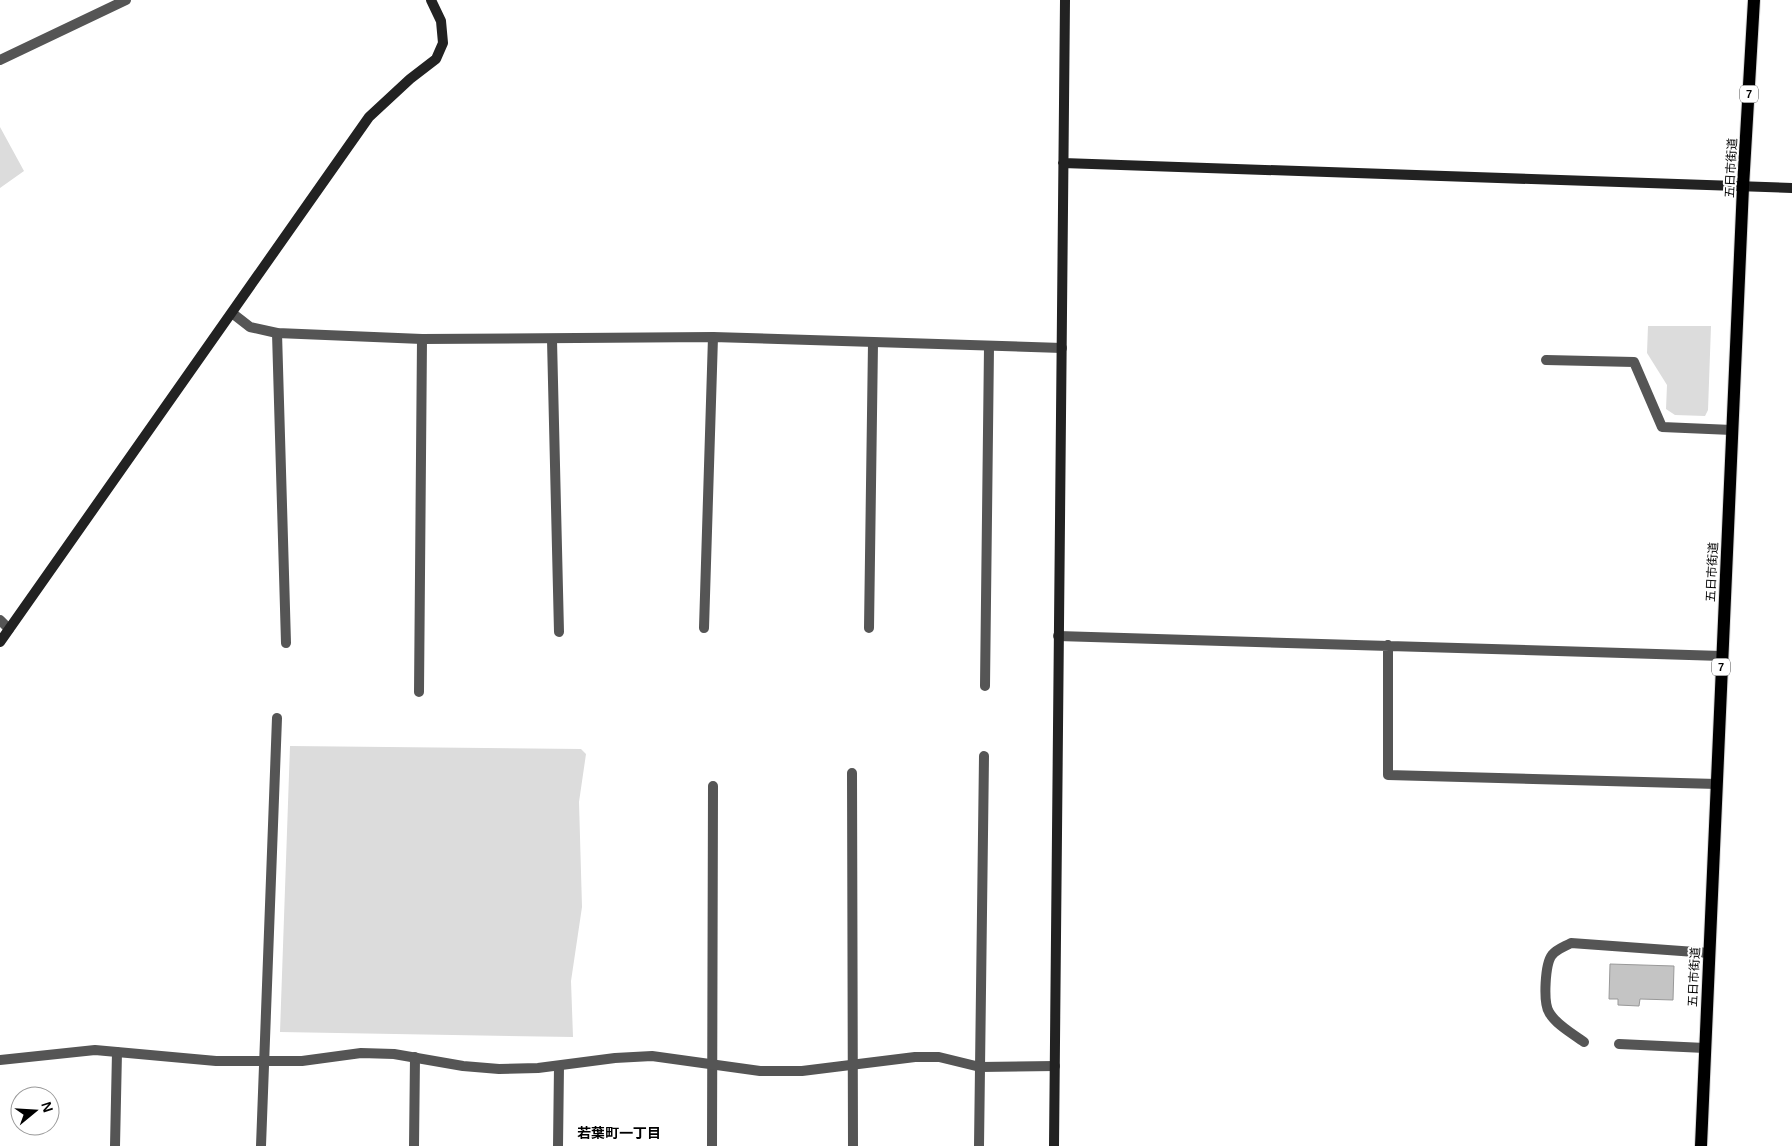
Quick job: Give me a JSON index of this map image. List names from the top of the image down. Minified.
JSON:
{"streets":{"main road":["7","五日市街道"]},"districts":["若葉町一丁目"],"north":"right"}
